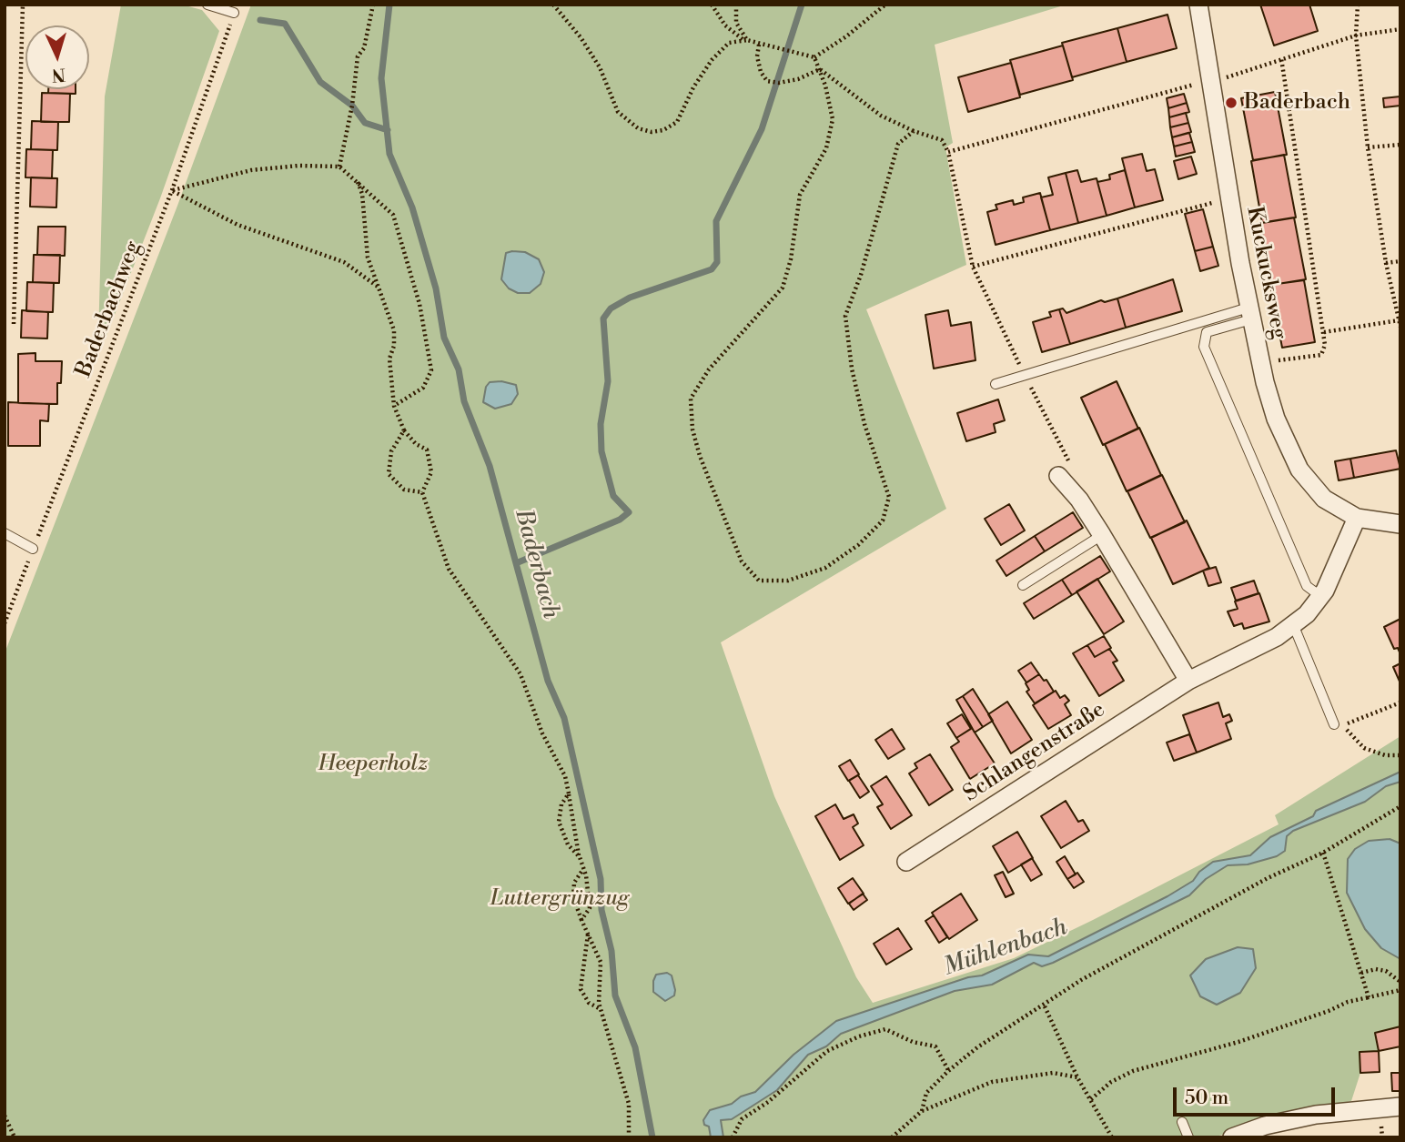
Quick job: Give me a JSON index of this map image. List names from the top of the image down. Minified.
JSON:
{"streets":{"street":["Kuckucksweg","Schlangenstraße"],"path":["Baderbachweg"]},"crossings":[["Kuckucksweg","Schlangenstraße"]],"water":["Baderbach","Mühlenbach"],"parks":["Heeperholz","Luttergrünzug"],"places":["Baderbach"],"scale_bar":"50 m","north":"bottom"}
